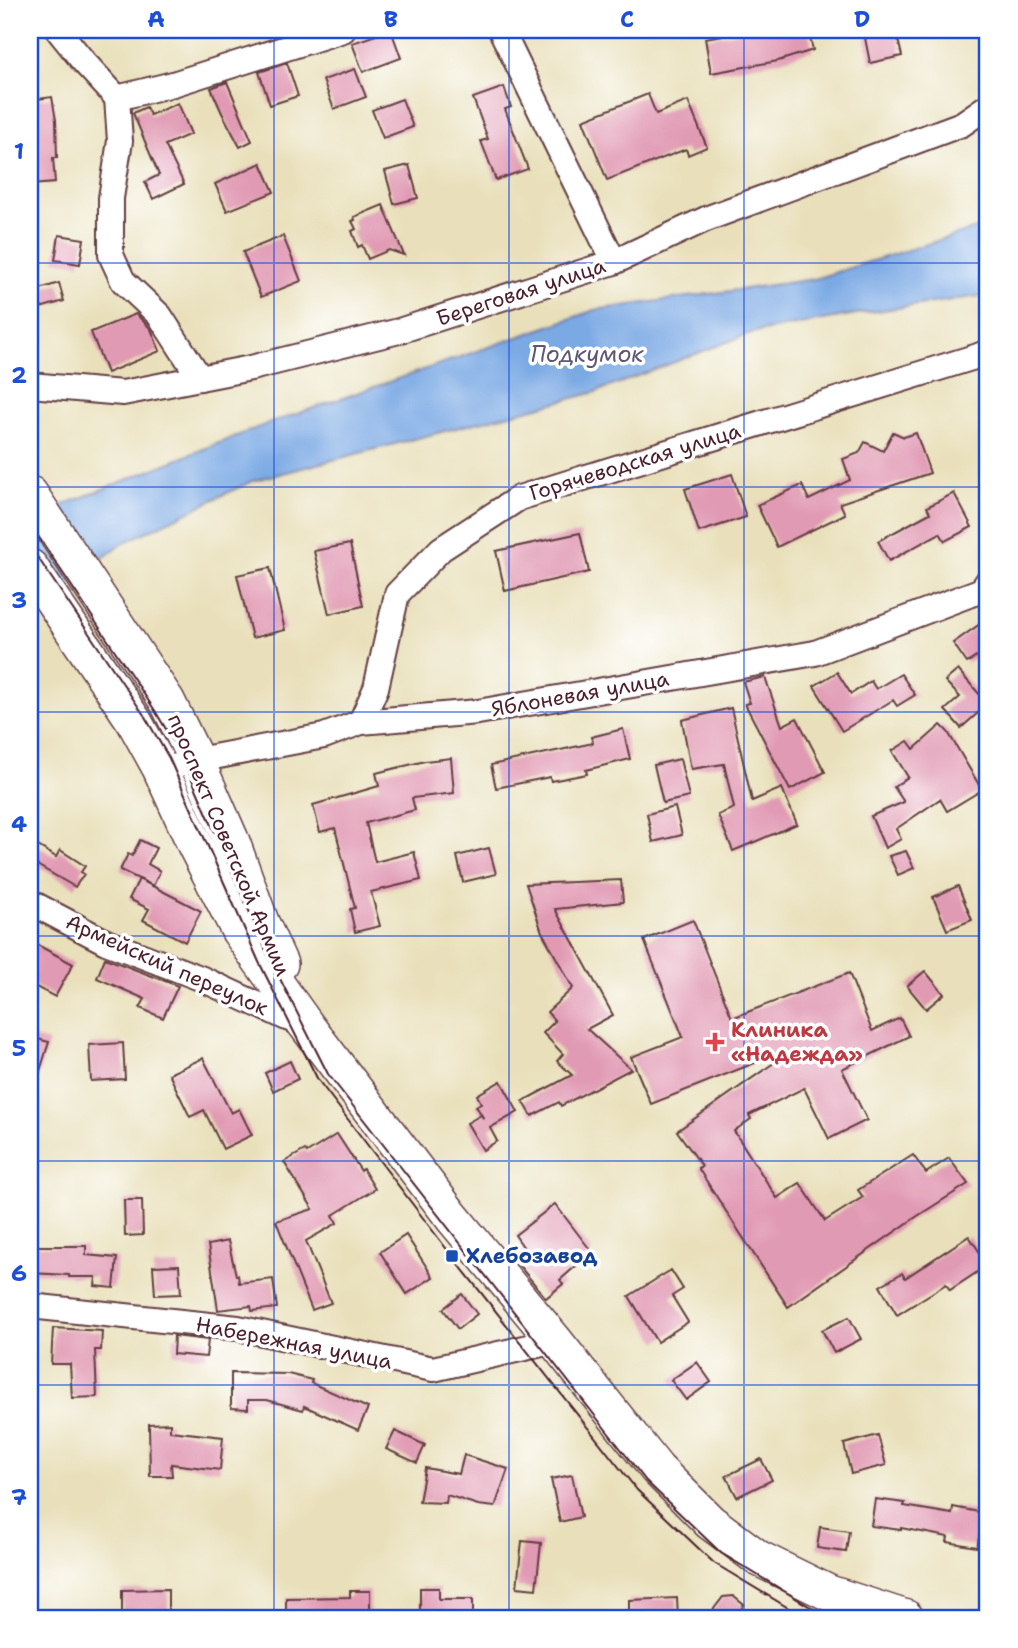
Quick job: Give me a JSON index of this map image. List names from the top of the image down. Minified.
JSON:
{"streets":{"main road":["проспект Советской Армии"],"street":["Береговая улица","Горячеводская улица","Яблоневая улица","Армейский переулок","Набережная улица"]},"crossings":[["Горячеводская улица","Яблоневая улица"],["Яблоневая улица","проспект Советской Армии"],["проспект Советской Армии","Армейский переулок"],["проспект Советской Армии","Набережная улица"]],"water":["Подкумок"],"places":{"health":["Клиника «Надежда»"],"transit":["Хлебозавод"]},"grid":{"columns":["A","B","C","D"],"rows":["1","2","3","4","5","6","7"]}}
